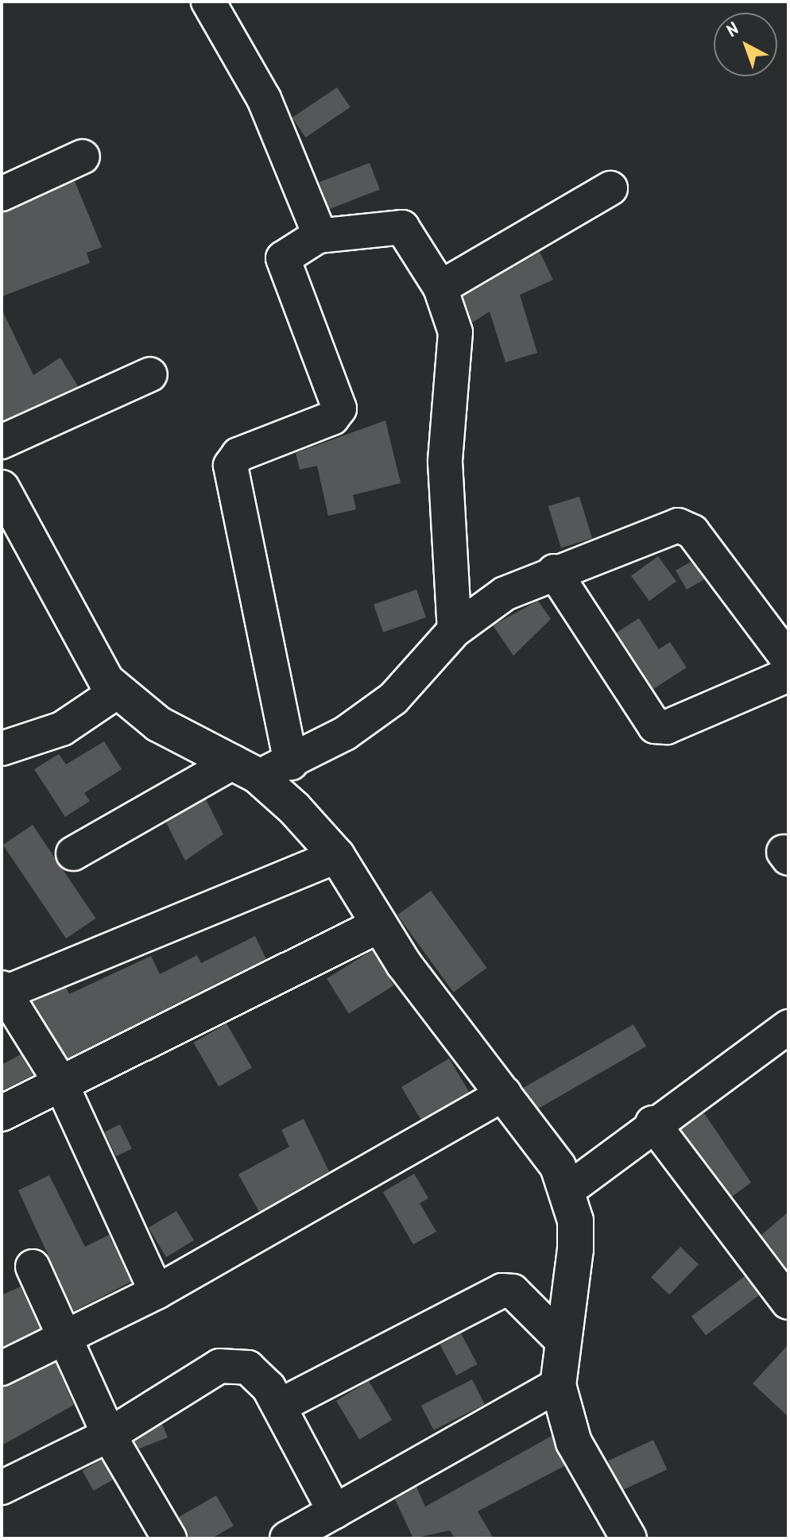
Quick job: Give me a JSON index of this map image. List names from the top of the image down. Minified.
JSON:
{"north":"top left"}
